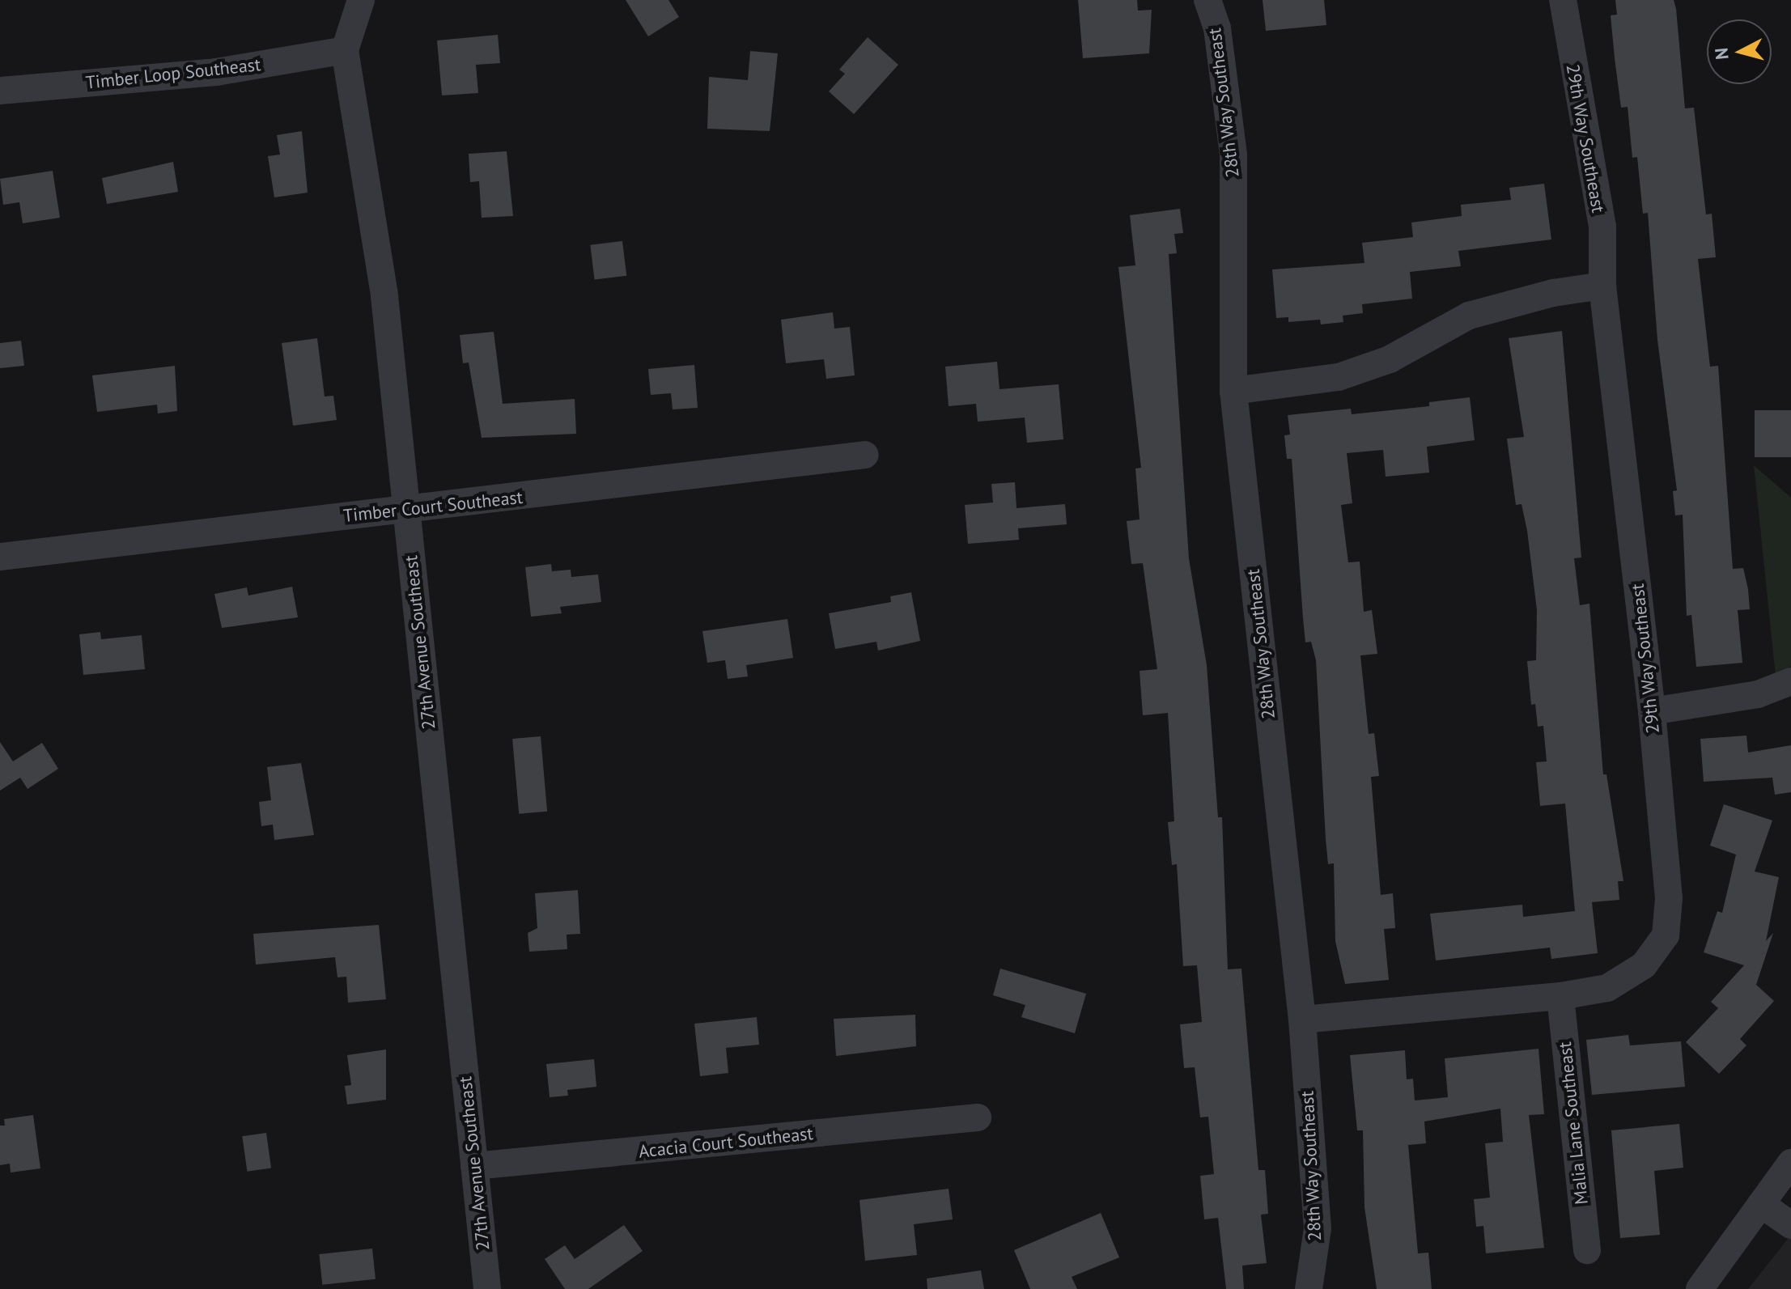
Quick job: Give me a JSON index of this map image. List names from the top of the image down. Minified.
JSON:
{"streets":{"street":["Timber Loop Southeast","28th Way Southeast","29th Way Southeast","Timber Court Southeast","27th Avenue Southeast","Malia Lane Southeast","Acacia Court Southeast"]},"crossings":[["Timber Loop Southeast","27th Avenue Southeast"],["28th Way Southeast","29th Way Southeast"],["29th Way Southeast","Malia Lane Southeast"],["Timber Court Southeast","27th Avenue Southeast"],["27th Avenue Southeast","Acacia Court Southeast"]],"north":"left"}
